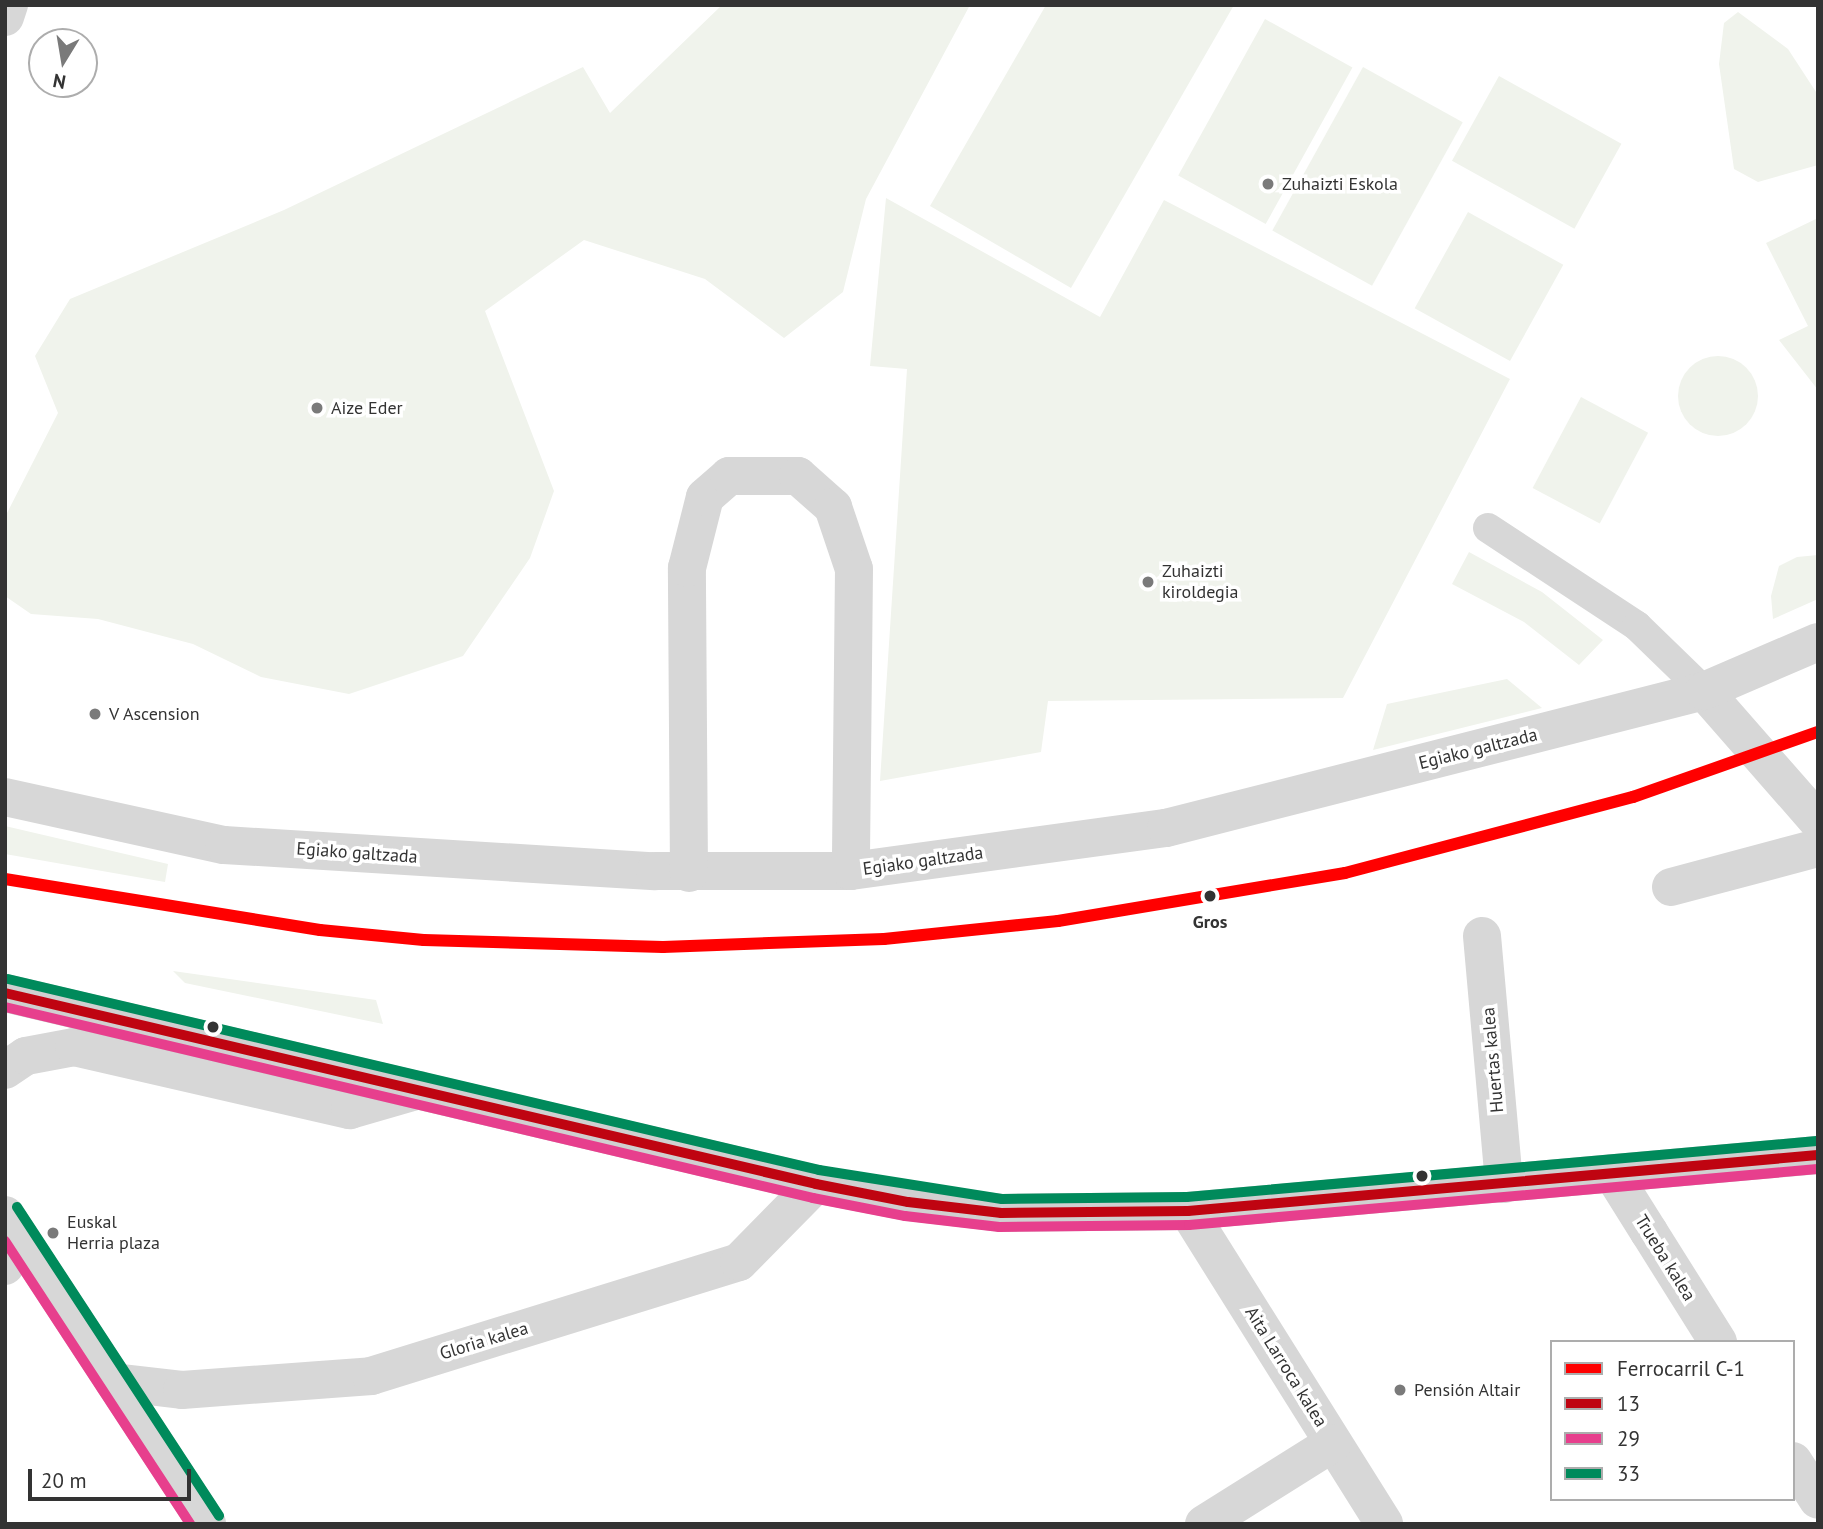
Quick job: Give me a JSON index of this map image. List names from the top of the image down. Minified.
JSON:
{"streets":{"street":["Egiako galtzada","Huertas kalea","Trueba kalea","Gloria kalea","Aita Larroca kalea"]},"places":["Zuhaizti Eskola","Aize Eder","Zuhaizti kiroldegia","V Ascension","Gros","Euskal Herria plaza","Pensión Altair"],"lines":["rail line C-1","transit line 33","transit line 13","transit line 29"],"legend":["Ferrocarril C-1","13","29","33"],"scale_bar":"20 m","north":"bottom"}
